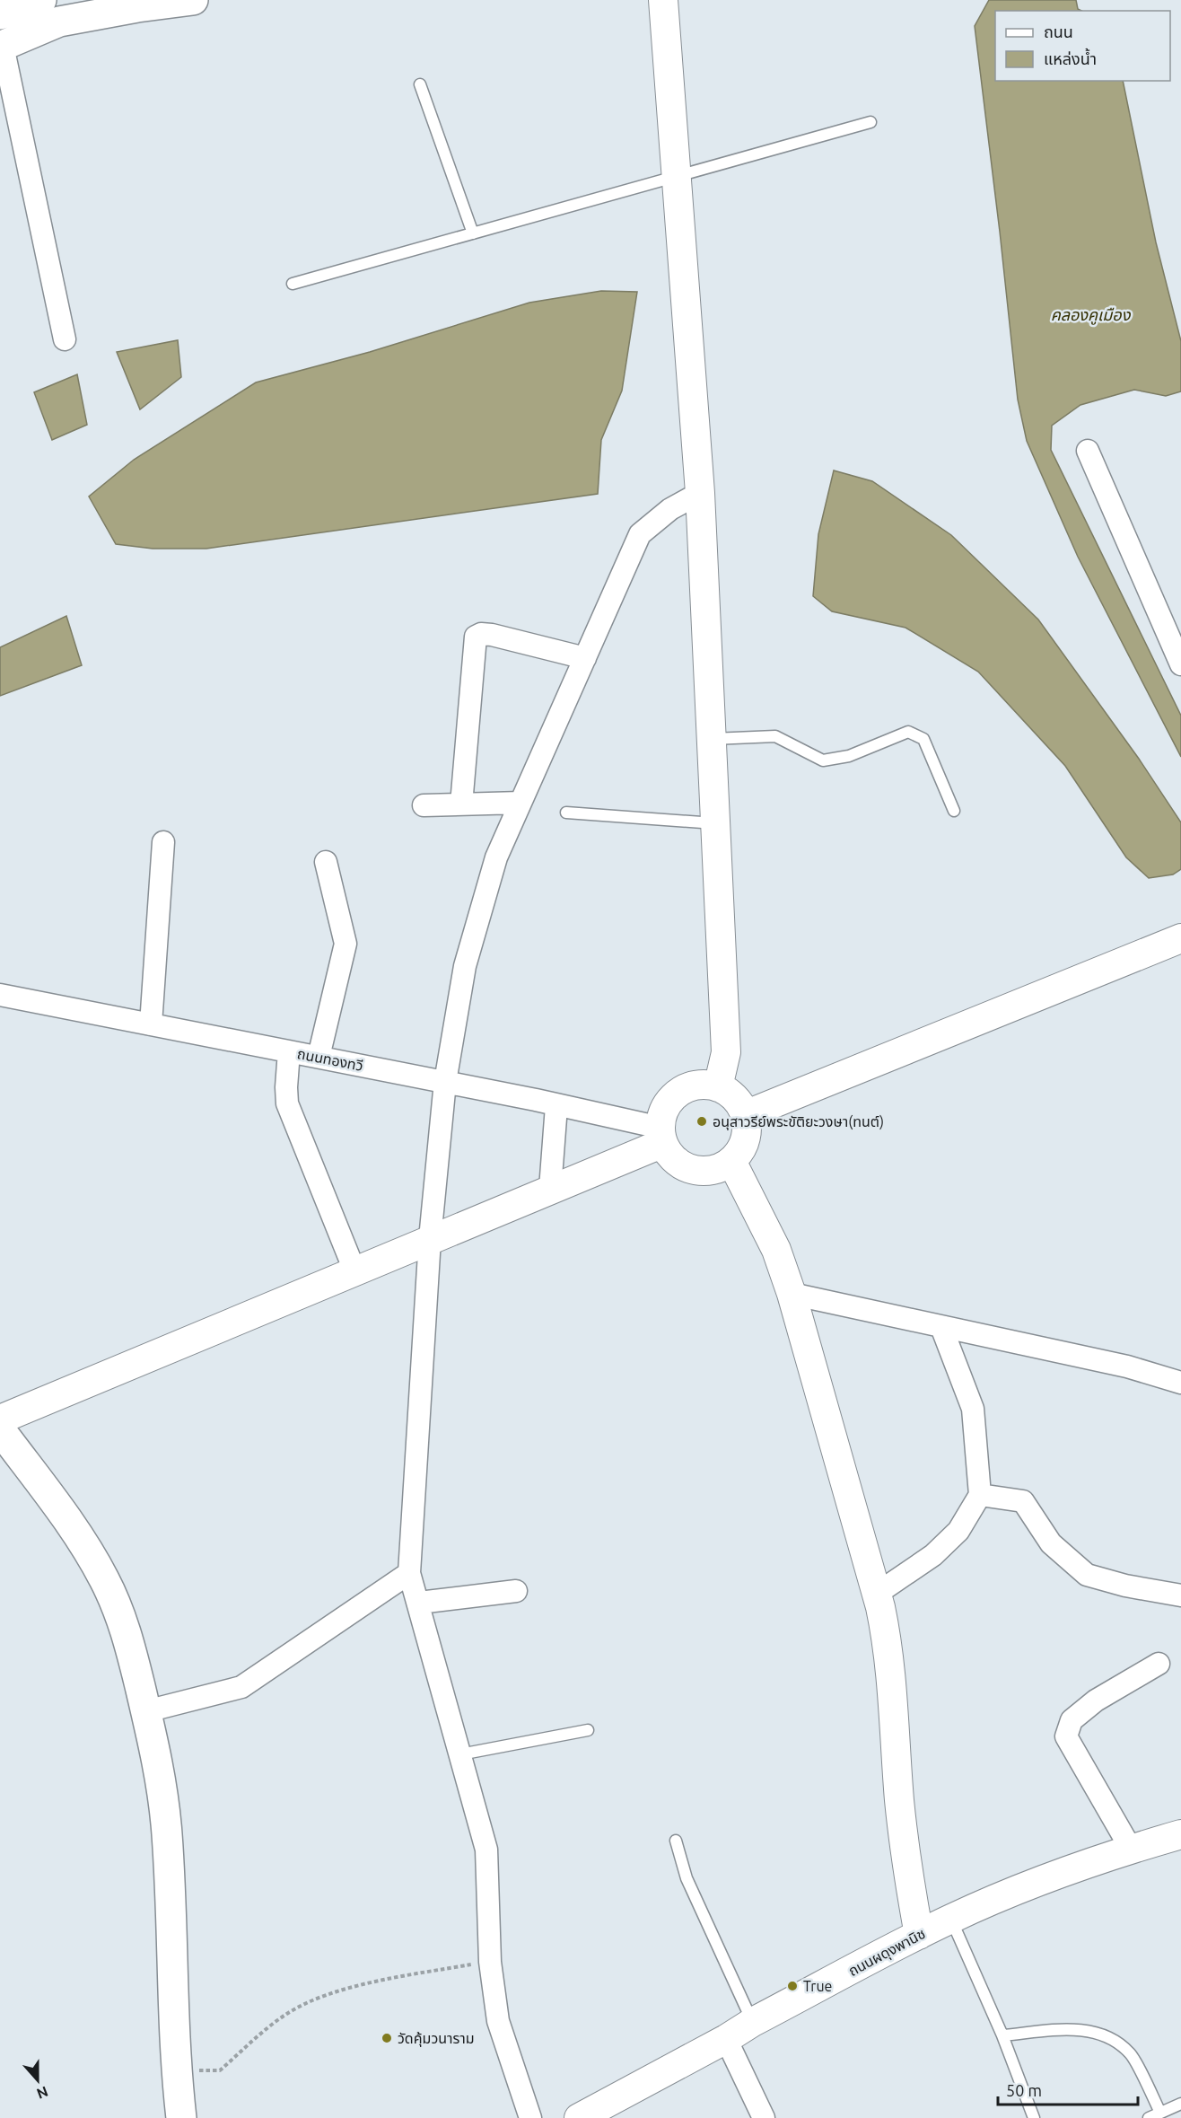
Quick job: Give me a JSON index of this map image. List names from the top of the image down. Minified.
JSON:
{"streets":{"street":["ถนนทองทวี","ถนนผดุงพานิช"]},"water":["คลองคูเมือง"],"places":["อนุสาวรีย์พระขัติยะวงษา(ทนต์)","True","วัดคุ้มวนาราม"],"legend":["ถนน","แหล่งน้ำ"],"scale_bar":"50 m","north":"bottom"}
